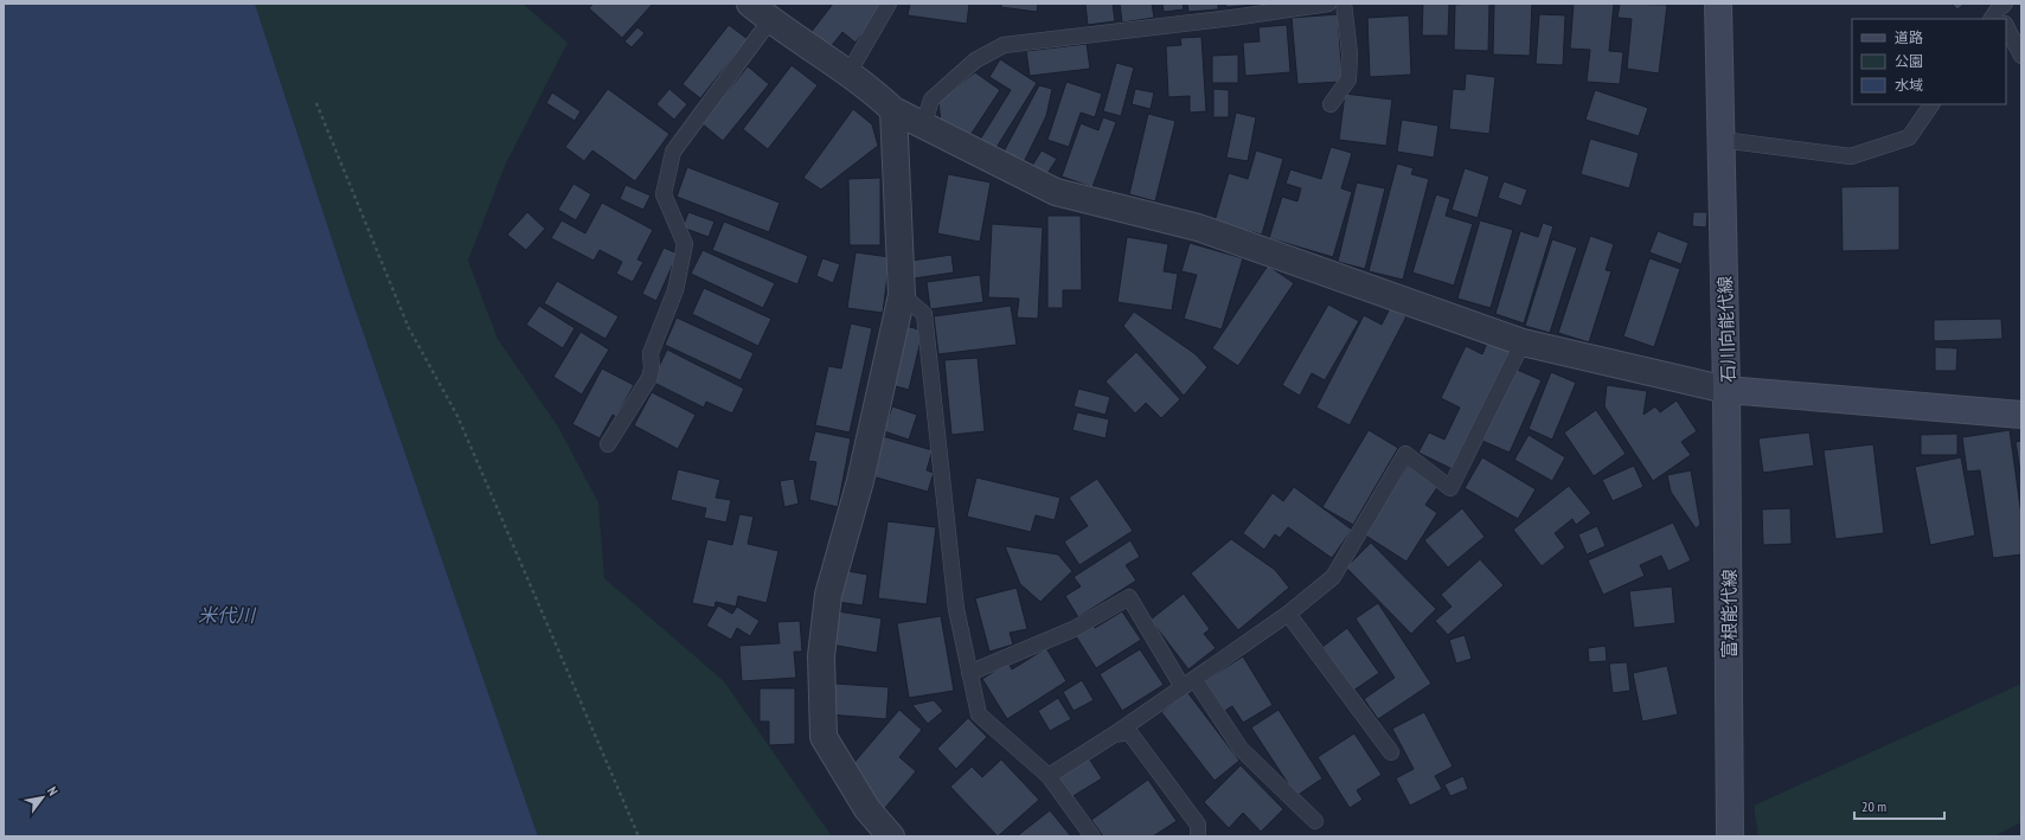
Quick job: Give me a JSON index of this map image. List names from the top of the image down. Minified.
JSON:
{"streets":{"main road":["石川向能代線","富根能代線"]},"crossings":[["石川向能代線","富根能代線"]],"water":["米代川"],"legend":["道路","公園","水域"],"scale_bar":"20 m","north":"top right"}
